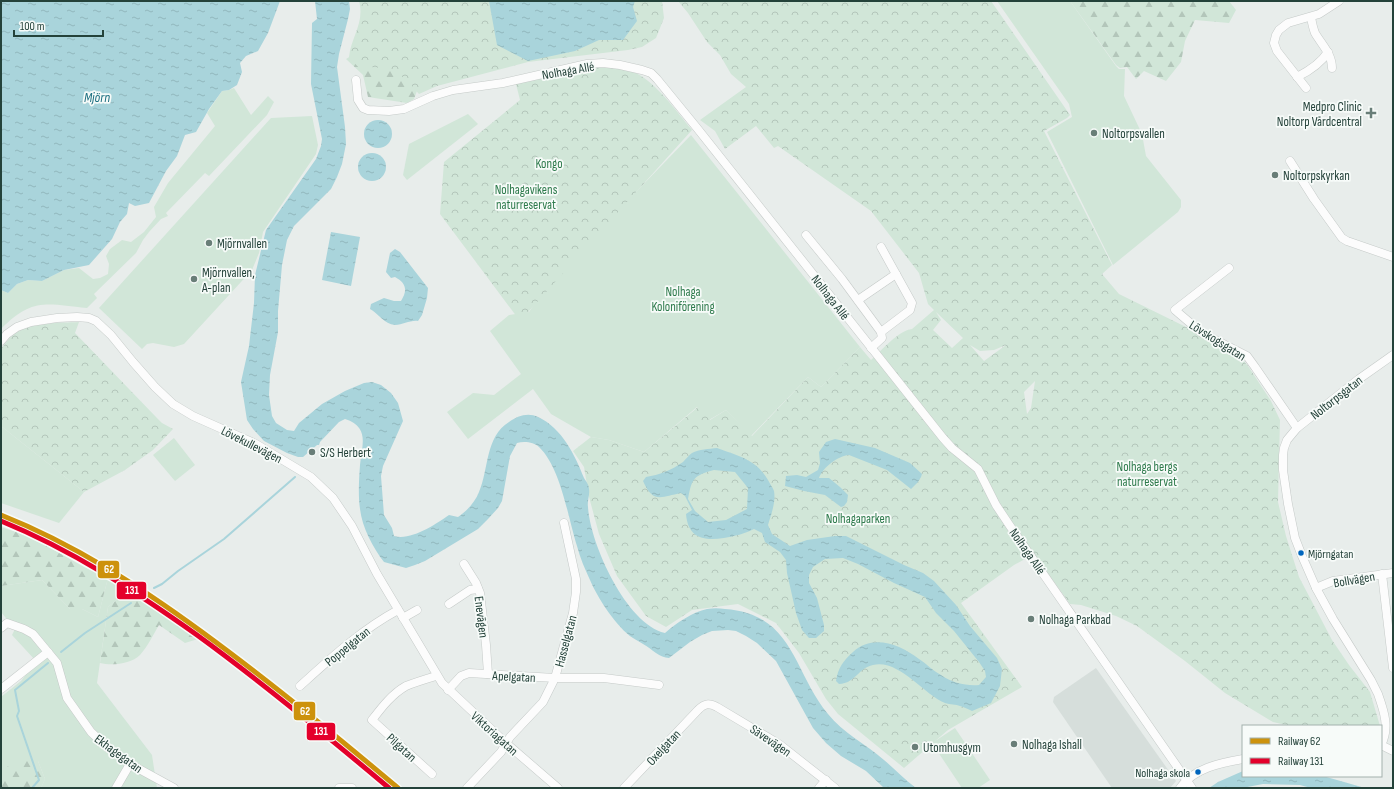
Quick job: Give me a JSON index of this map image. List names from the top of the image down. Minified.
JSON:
{"streets":{"street":["Nolhaga Allé","Lövskogsgatan","Noltorpsgatan","Lövekullevägen","Bollvägen","Enevägen","Hasselgatan","Poppelgatan","Apelgatan","Viktoriagatan","Sävevägen","Pilgatan","Oxelgatan","Ekhagegatan"]},"crossings":[["Lövskogsgatan","Noltorpsgatan"],["Noltorpsgatan","Bollvägen"],["Lövekullevägen","Poppelgatan"],["Lövekullevägen","Viktoriagatan"],["Lövekullevägen","Pilgatan"],["Enevägen","Apelgatan"],["Hasselgatan","Apelgatan"],["Hasselgatan","Viktoriagatan"],["Apelgatan","Viktoriagatan"],["Viktoriagatan","Pilgatan"],["Sävevägen","Oxelgatan"]],"water":["Mjörn"],"parks":["Kongo","Nolhagavikens naturreservat","Nolhaga Koloniförening","Nolhaga bergs naturreservat","Nolhagaparken"],"places":{"health":["Medpro Clinic Noltorp Vårdcentral"],"other":["Noltorpsvallen","Noltorpskyrkan","Mjörnvallen","Mjörnvallen, A-plan","S/S Herbert","Mjörngatan","Nolhaga Parkbad","Nolhaga Ishall","Utomhusgym","Nolhaga skola"]},"lines":["rail line 62","rail line 131"],"legend":["Railway 62","Railway 131"],"scale_bar":"100 m"}
